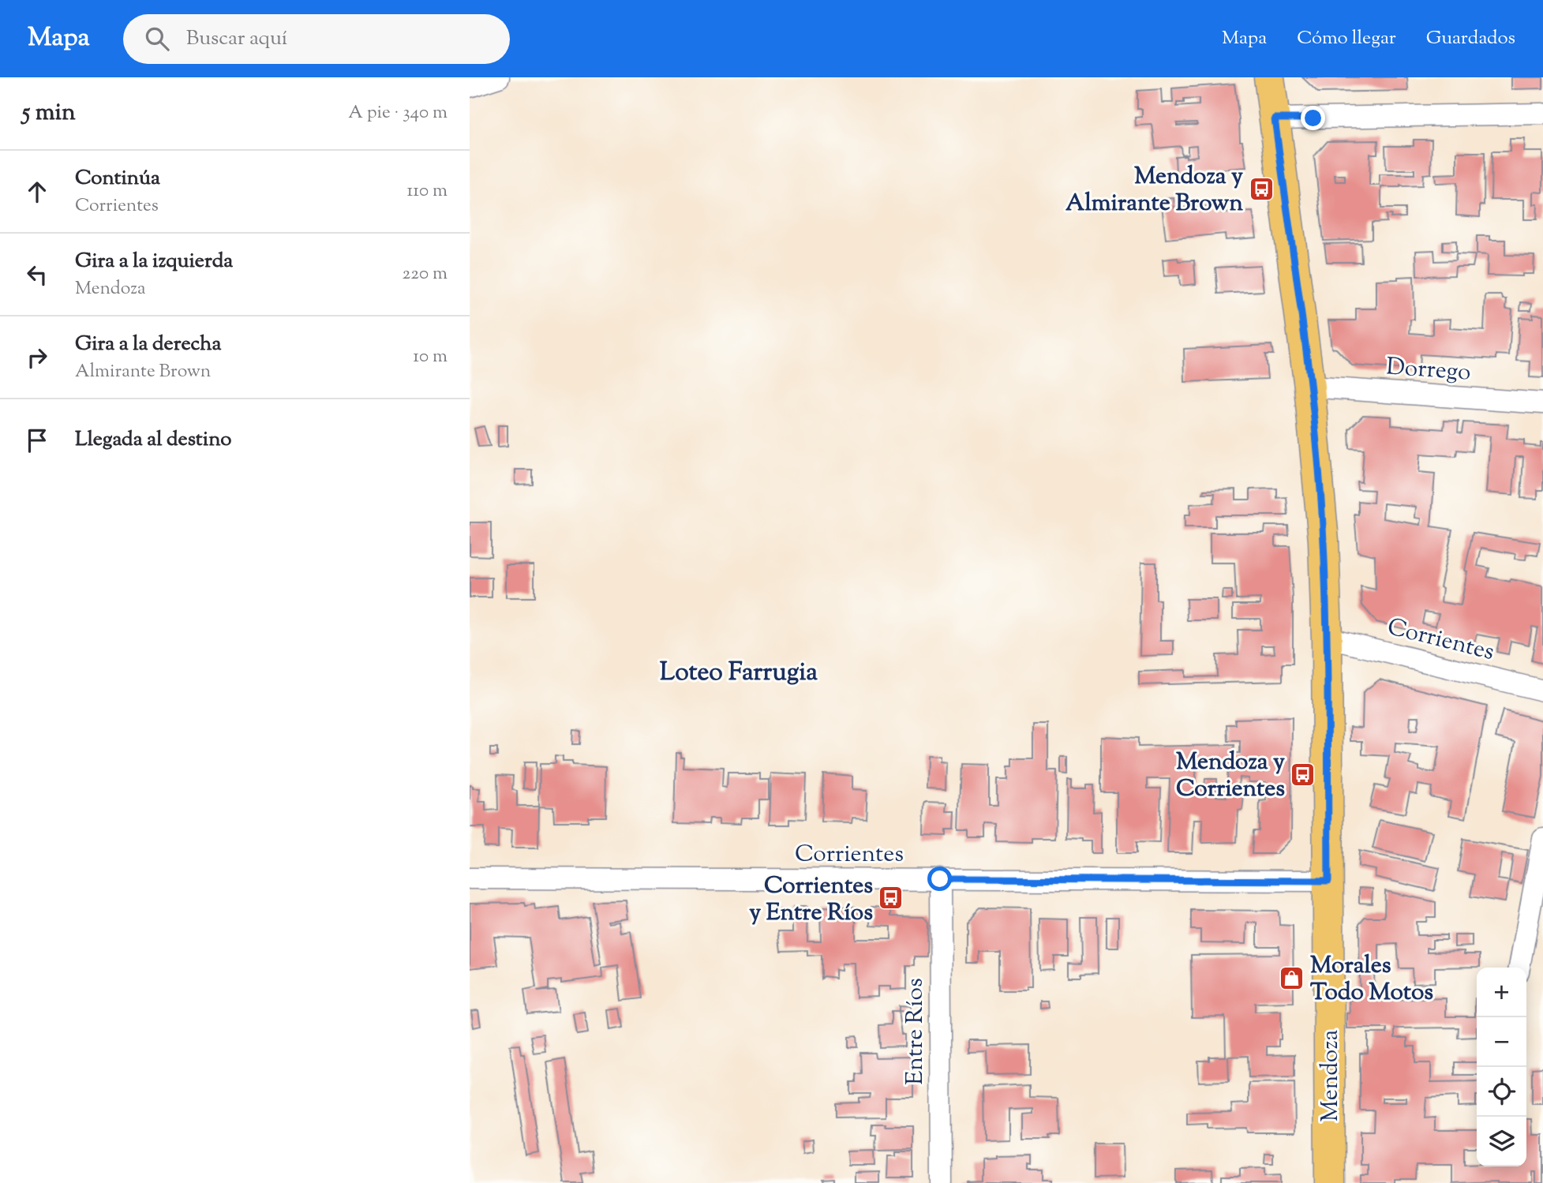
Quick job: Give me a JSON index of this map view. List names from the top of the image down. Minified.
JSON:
{"streets":{"main road":["Mendoza"],"street":["Dorrego","Corrientes","Entre Ríos"]},"crossings":[["Dorrego","Mendoza"],["Corrientes","Entre Ríos"],["Corrientes","Mendoza"]],"districts":["Loteo Farrugia"],"places":{"bus stop":["Mendoza y Almirante Brown","Mendoza y Corrientes","Corrientes y Entre Ríos"],"shop":["Morales Todo Motos"]},"page":{"header":"Mapa","search":"Buscar aquí","nav":["Mapa","Cómo llegar","Guardados"],"heading":["5 min","A pie · 340 m"],"list":[["Continúa","Corrientes","110 m"],["Gira a la izquierda","Mendoza","220 m"],["Gira a la derecha","Almirante Brown","10 m"],"Llegada al destino"],"map_buttons":["+","−"]}}
